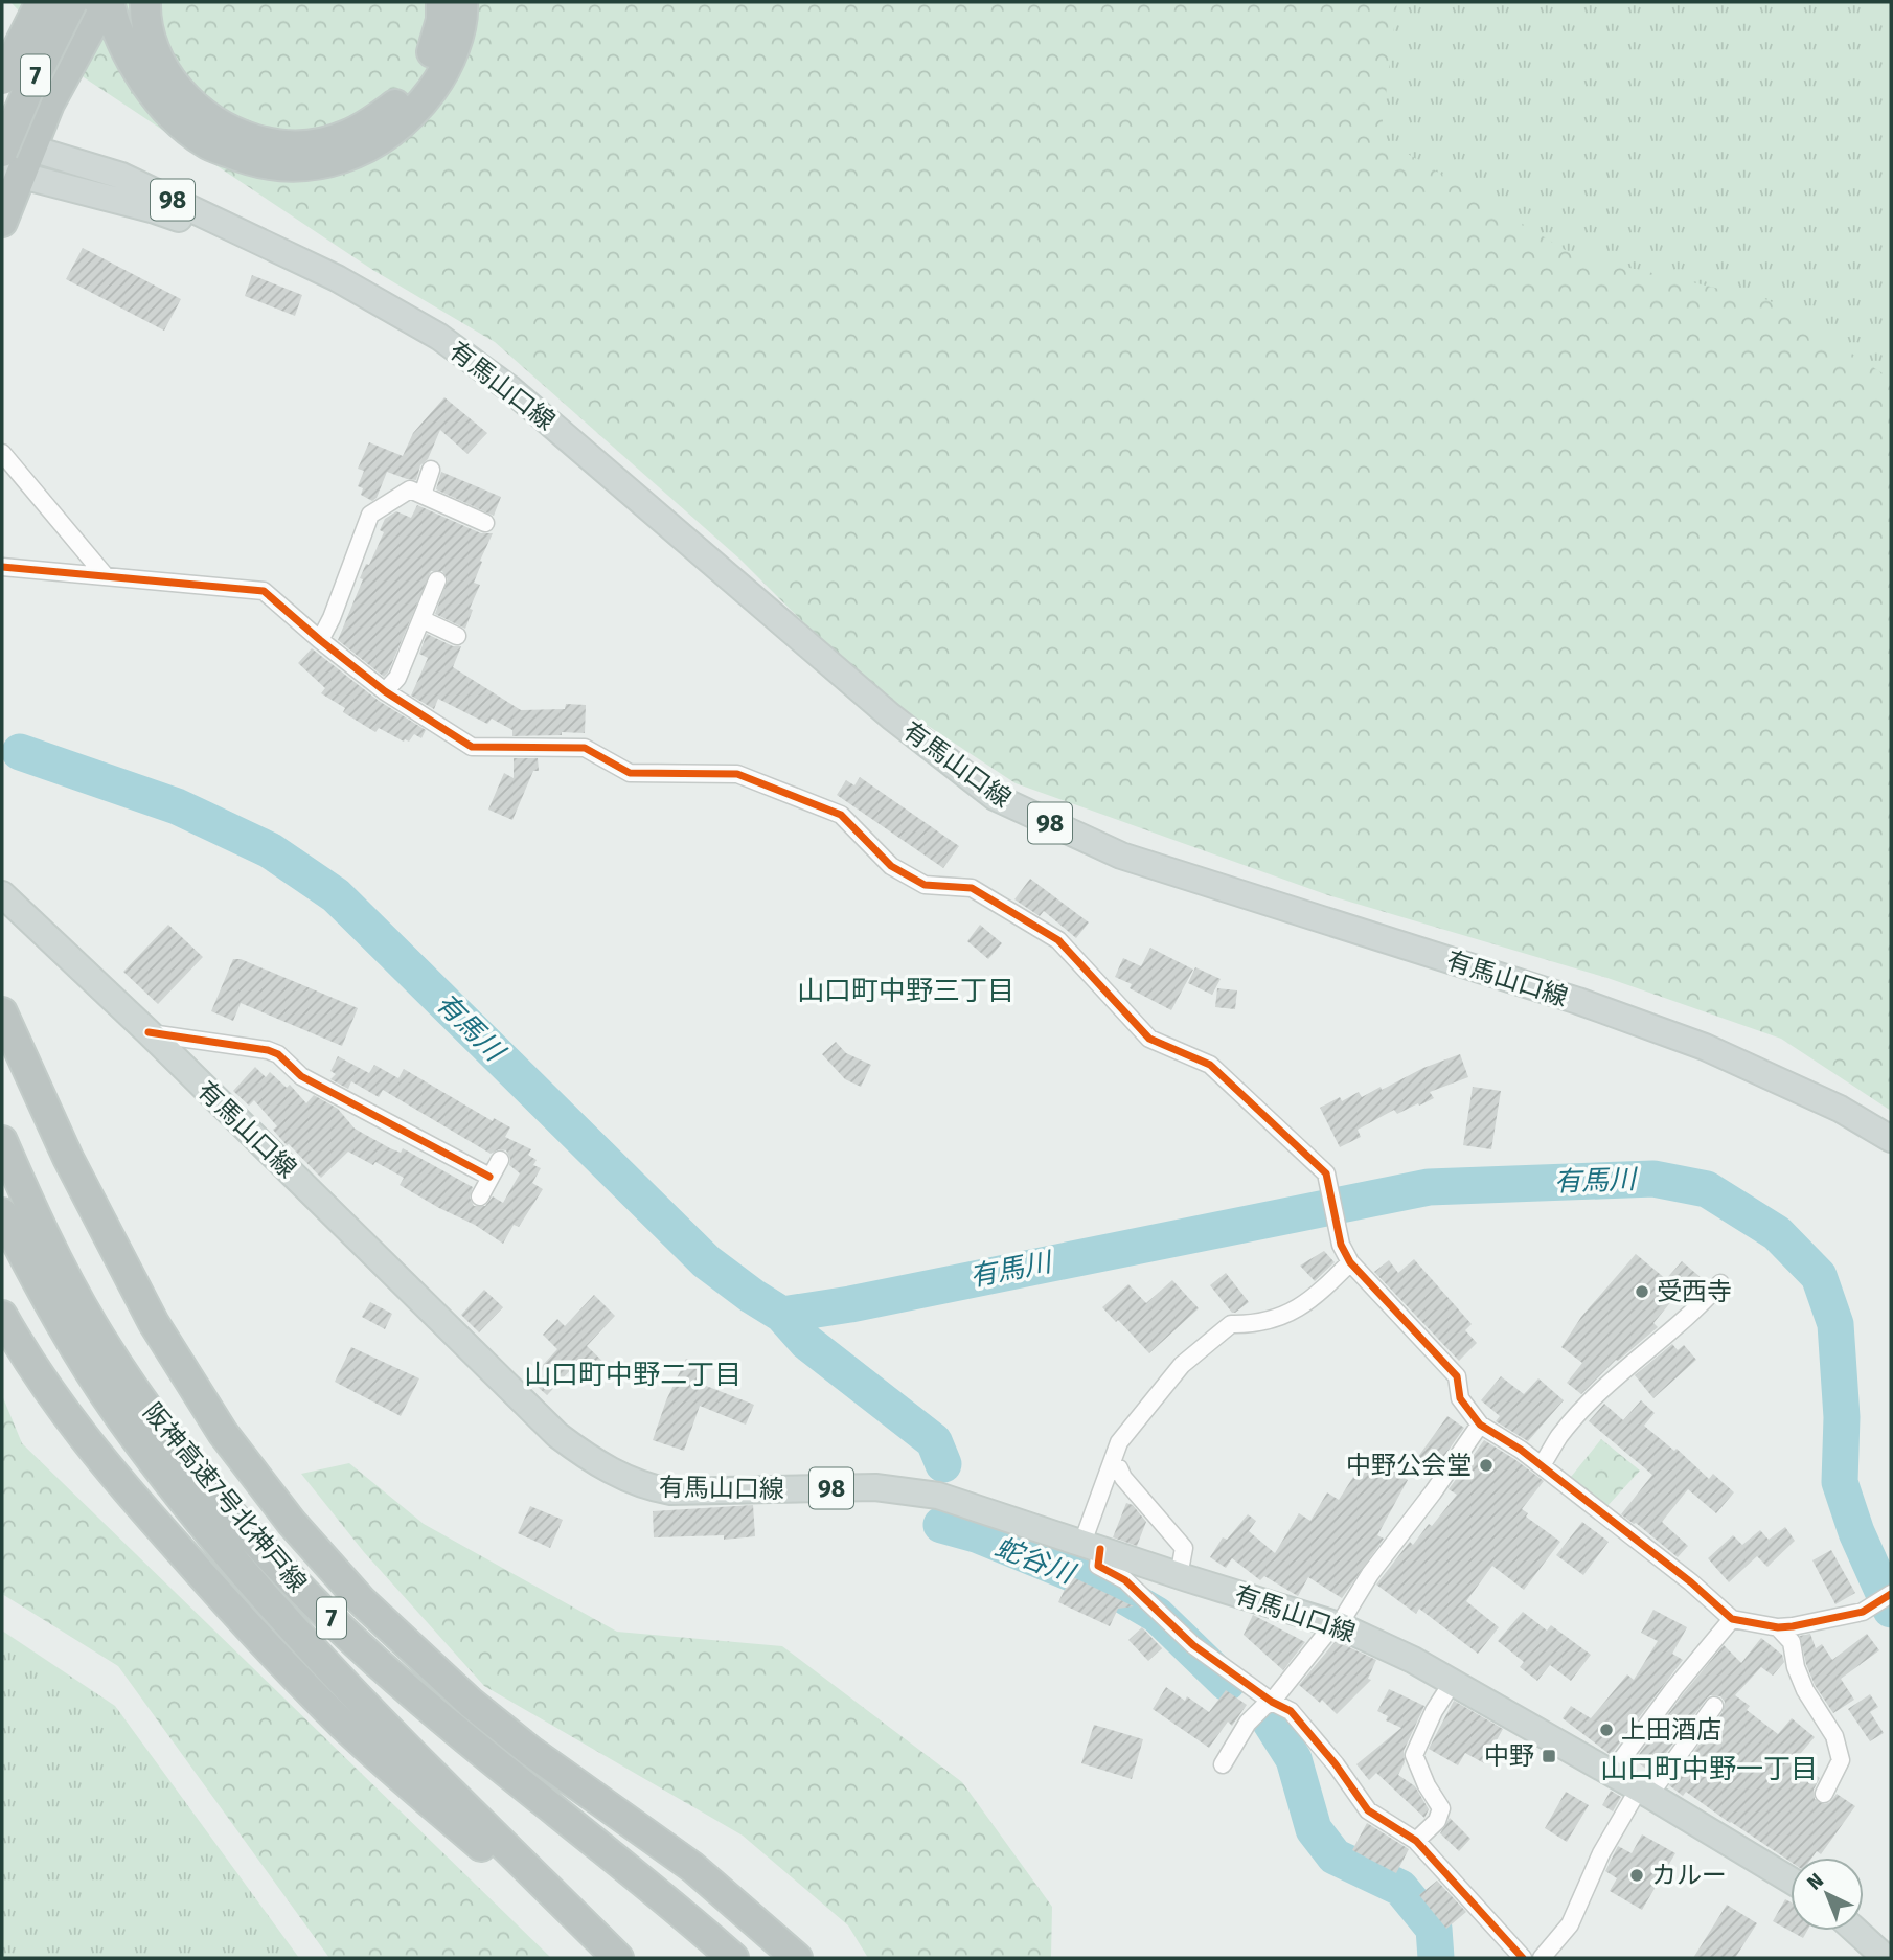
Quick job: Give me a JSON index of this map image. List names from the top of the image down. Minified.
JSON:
{"streets":{"highway":["7","阪神高速7号北神戸線"],"main road":["98","有馬山口線"]},"districts":["山口町中野三丁目","山口町中野二丁目","山口町中野一丁目"],"water":["有馬川","蛇谷川"],"places":{"other":["受西寺","中野公会堂","上田酒店","カルー"],"transit":["中野"]},"north":"top left"}
